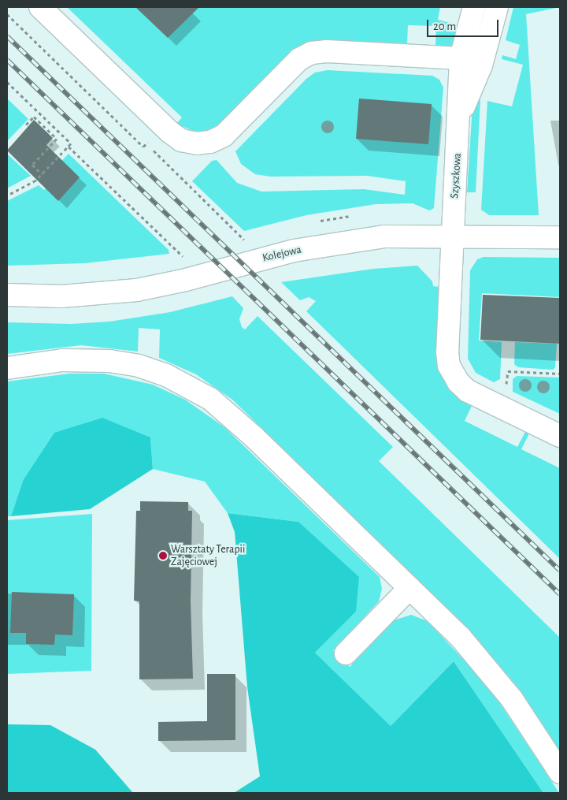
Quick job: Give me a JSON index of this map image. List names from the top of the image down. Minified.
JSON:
{"streets":{"street":["Szyszkowa","Kolejowa"]},"crossings":[["Szyszkowa","Kolejowa"]],"places":["Warsztaty Terapii Zajęciowej"],"scale_bar":"20 m"}
